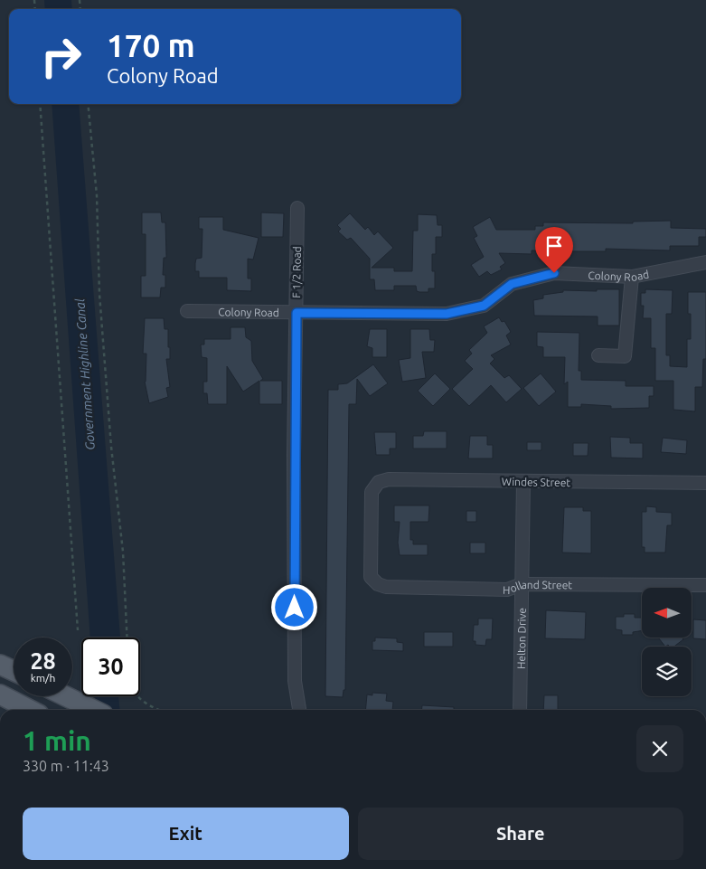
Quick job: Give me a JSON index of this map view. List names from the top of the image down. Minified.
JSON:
{"streets":{"street":["F 1/2 Road","Colony Road","Windes Street","Holland Street","Helton Drive"]},"crossings":[["F 1/2 Road","Colony Road"],["Windes Street","Holland Street"],["Windes Street","Helton Drive"],["Holland Street","Helton Drive"]],"water":["Government Highline Canal"],"north":"left","page":{"turn":["170 m","Colony Road"],"speed":"28 km/h","limit":"30","heading":["1 min","330 m · 11:43"],"buttons":["Exit","Share"]}}
